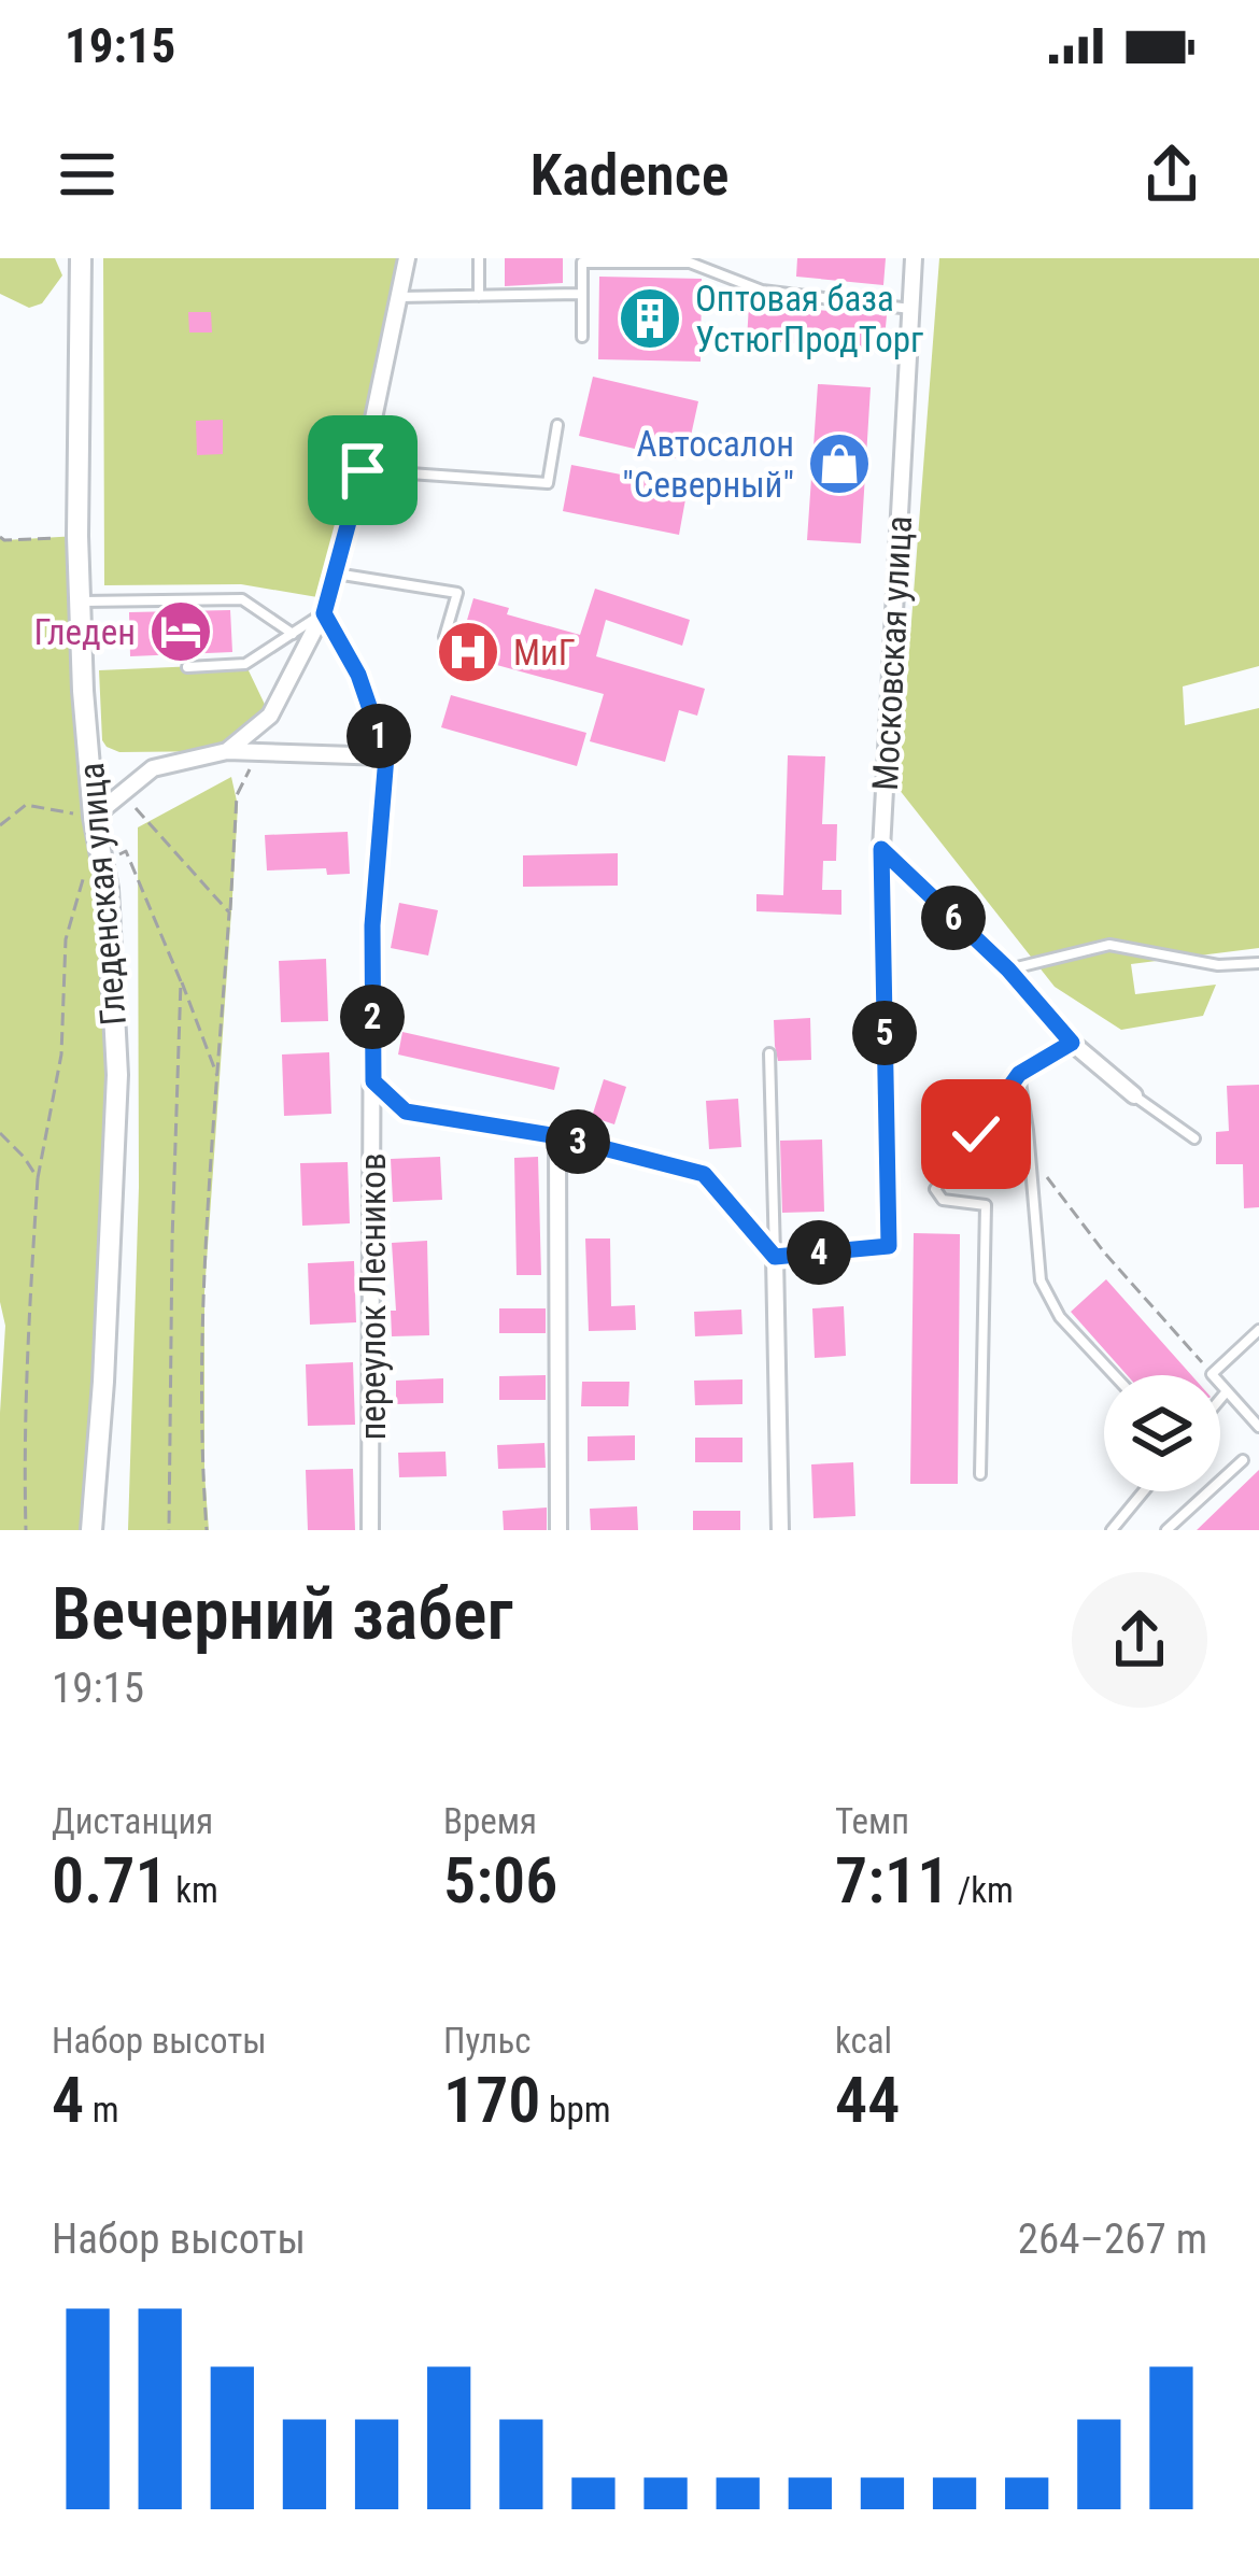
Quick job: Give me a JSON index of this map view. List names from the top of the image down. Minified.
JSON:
{"streets":{"main road":["Гледенская улица"],"street":["Московская улица","переулок Лесников"]},"places":{"building":["Оптовая база УстюгПродТорг"],"shop":["Автосалон \"Северный\""],"hotel":["Гледен"],"hospital":["МиГ"]},"page":{"status":"19:15","header":"Kadence","pins":["1","6","2","5","3","4"],"heading":["Вечерний забег","19:15"],"stats":[["Дистанция","0.71 km"],["Время","5:06"],["Темп","7:11 /km"],["Набор высоты","4 m"],["Пульс","170 bpm"],["kcal","44"]],"chart":["Набор высоты","264–267 m"]}}
